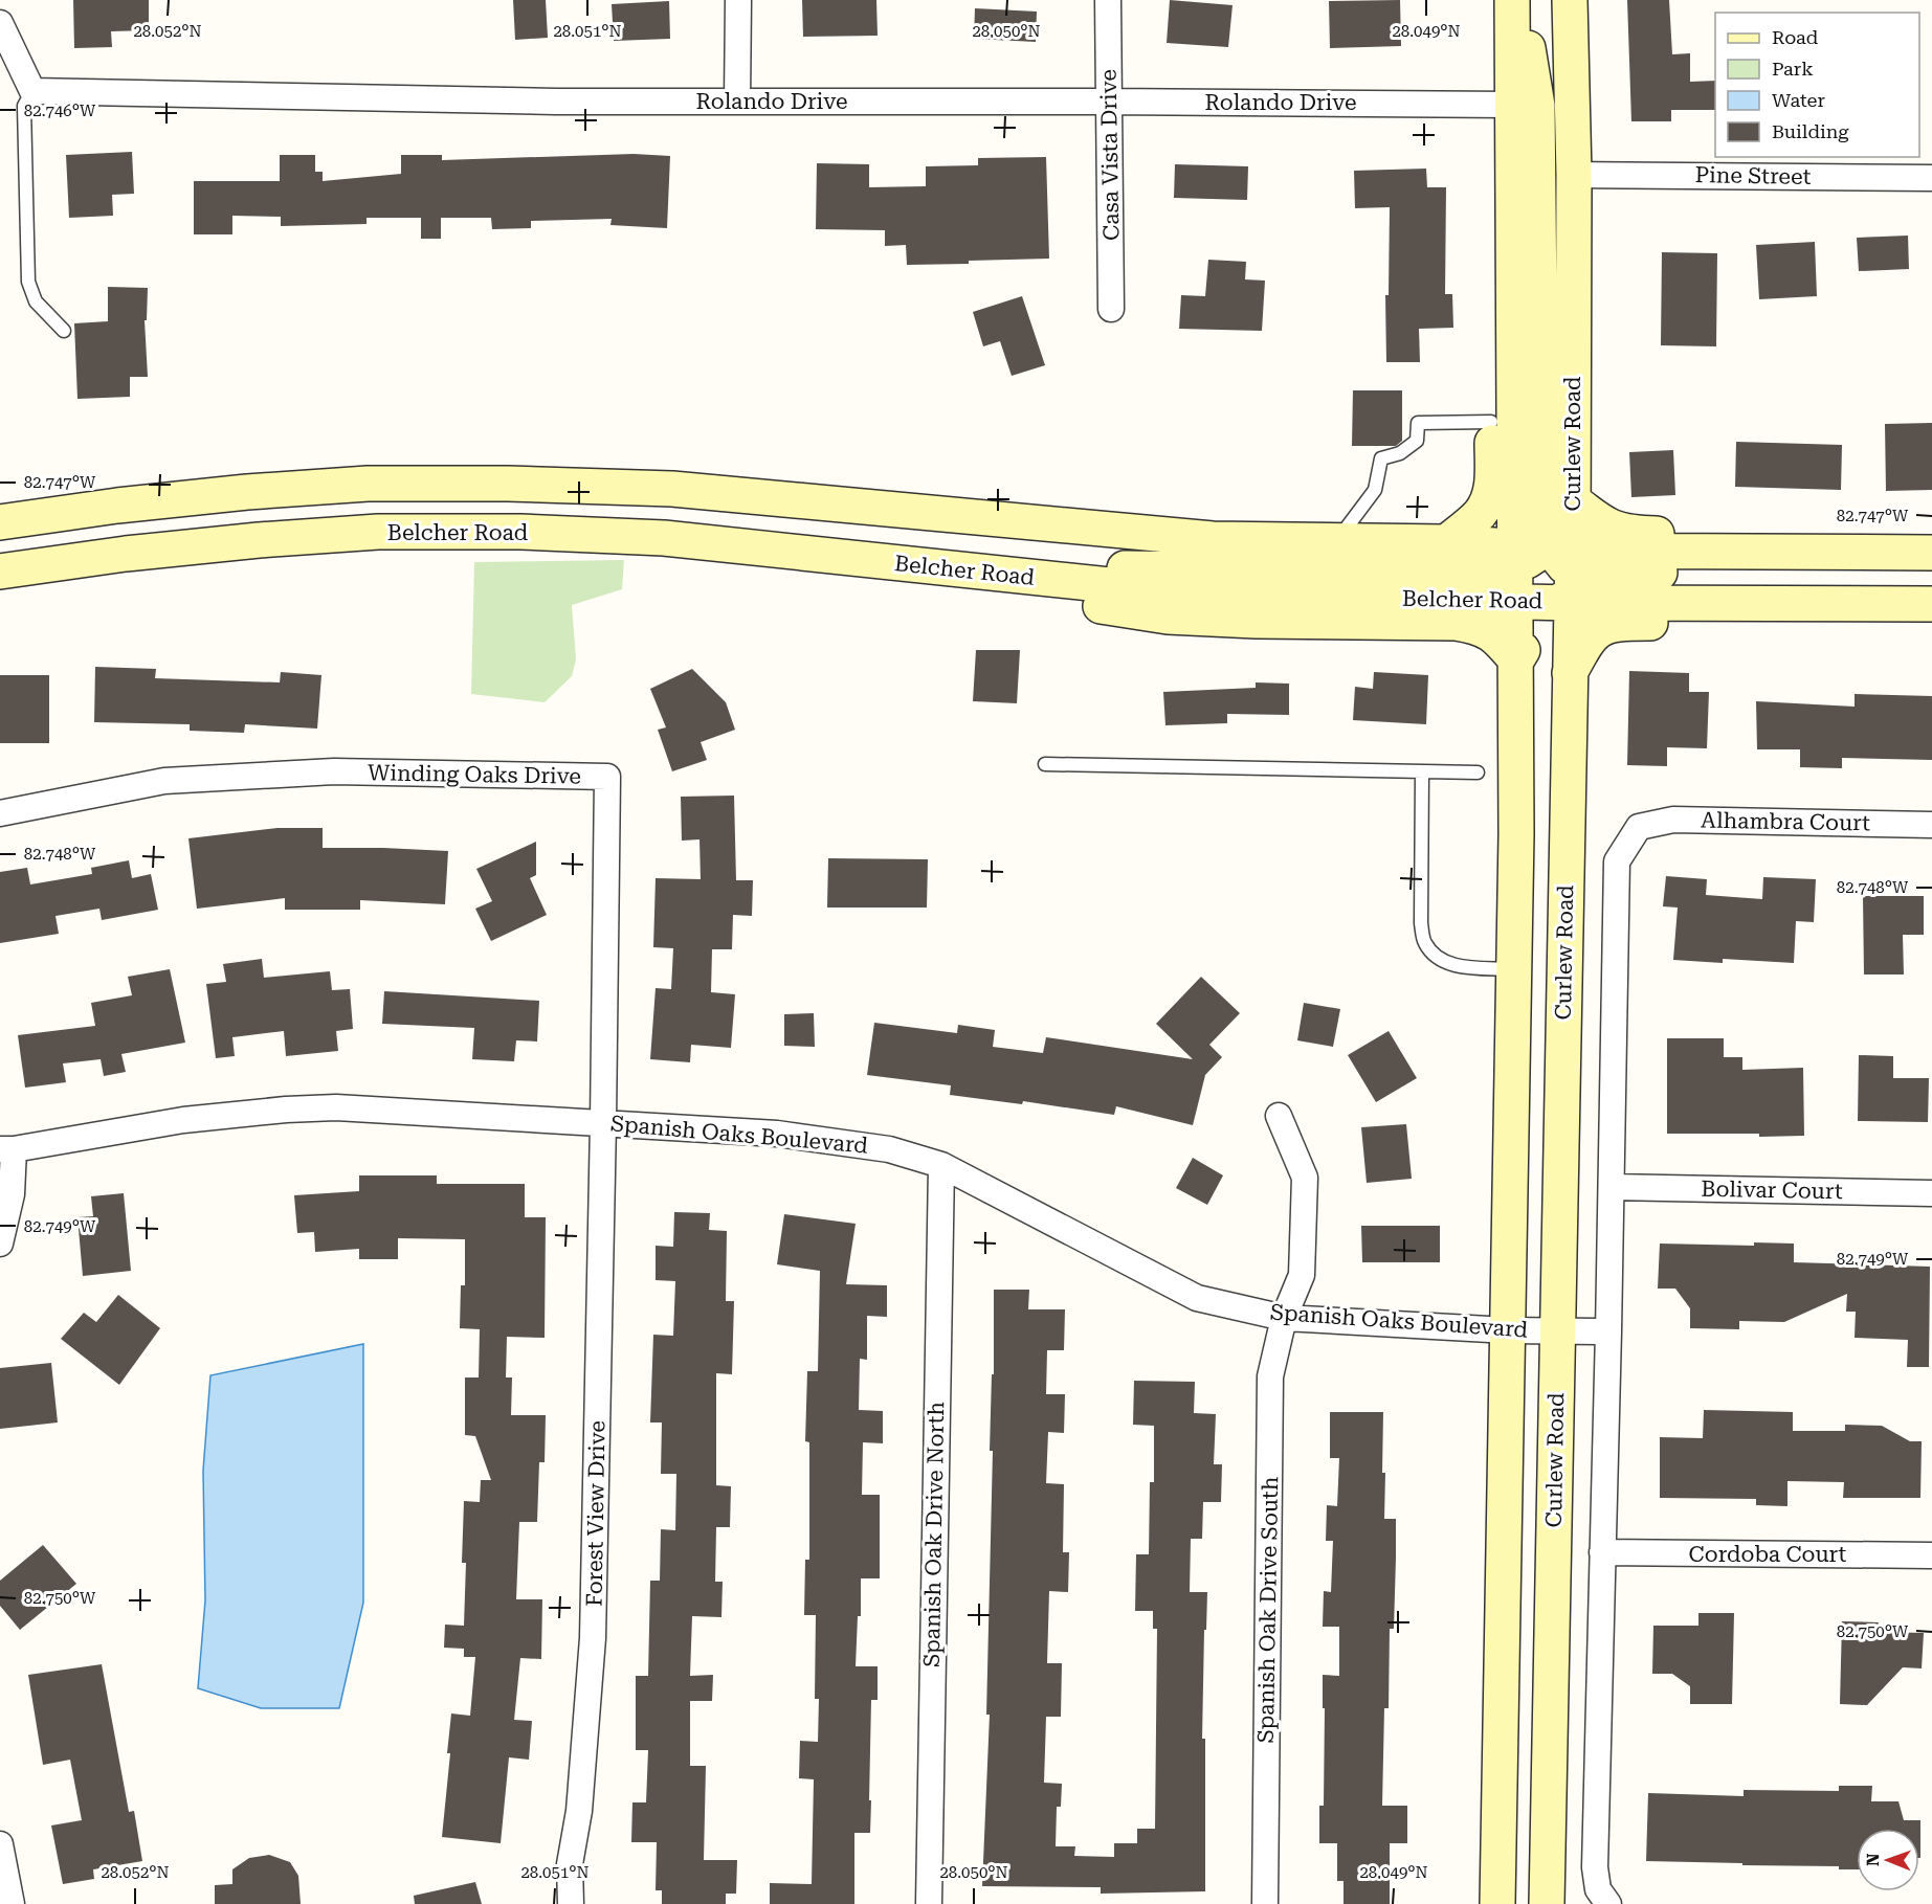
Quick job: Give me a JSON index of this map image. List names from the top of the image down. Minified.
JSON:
{"streets":{"main road":["Curlew Road","Belcher Road"],"street":["Rolando Drive","Casa Vista Drive","Pine Street","Winding Oaks Drive","Alhambra Court","Spanish Oaks Boulevard","Bolivar Court","Forest View Drive","Spanish Oak Drive North","Cordoba Court","Spanish Oak Drive South"]},"crossings":[["Rolando Drive","Casa Vista Drive"],["Rolando Drive","Curlew Road"],["Pine Street","Curlew Road"],["Curlew Road","Belcher Road"],["Curlew Road","Spanish Oaks Boulevard"],["Winding Oaks Drive","Spanish Oaks Boulevard"],["Winding Oaks Drive","Forest View Drive"],["Alhambra Court","Bolivar Court"],["Spanish Oaks Boulevard","Forest View Drive"],["Spanish Oaks Boulevard","Spanish Oak Drive North"],["Spanish Oaks Boulevard","Spanish Oak Drive South"]],"legend":["Road","Park","Water","Building"],"north":"left","coordinates":["28.052°N","28.051°N","28.050°N","28.049°N","82.746°W","82.747°W","82.748°W","82.749°W","82.750°W"]}
